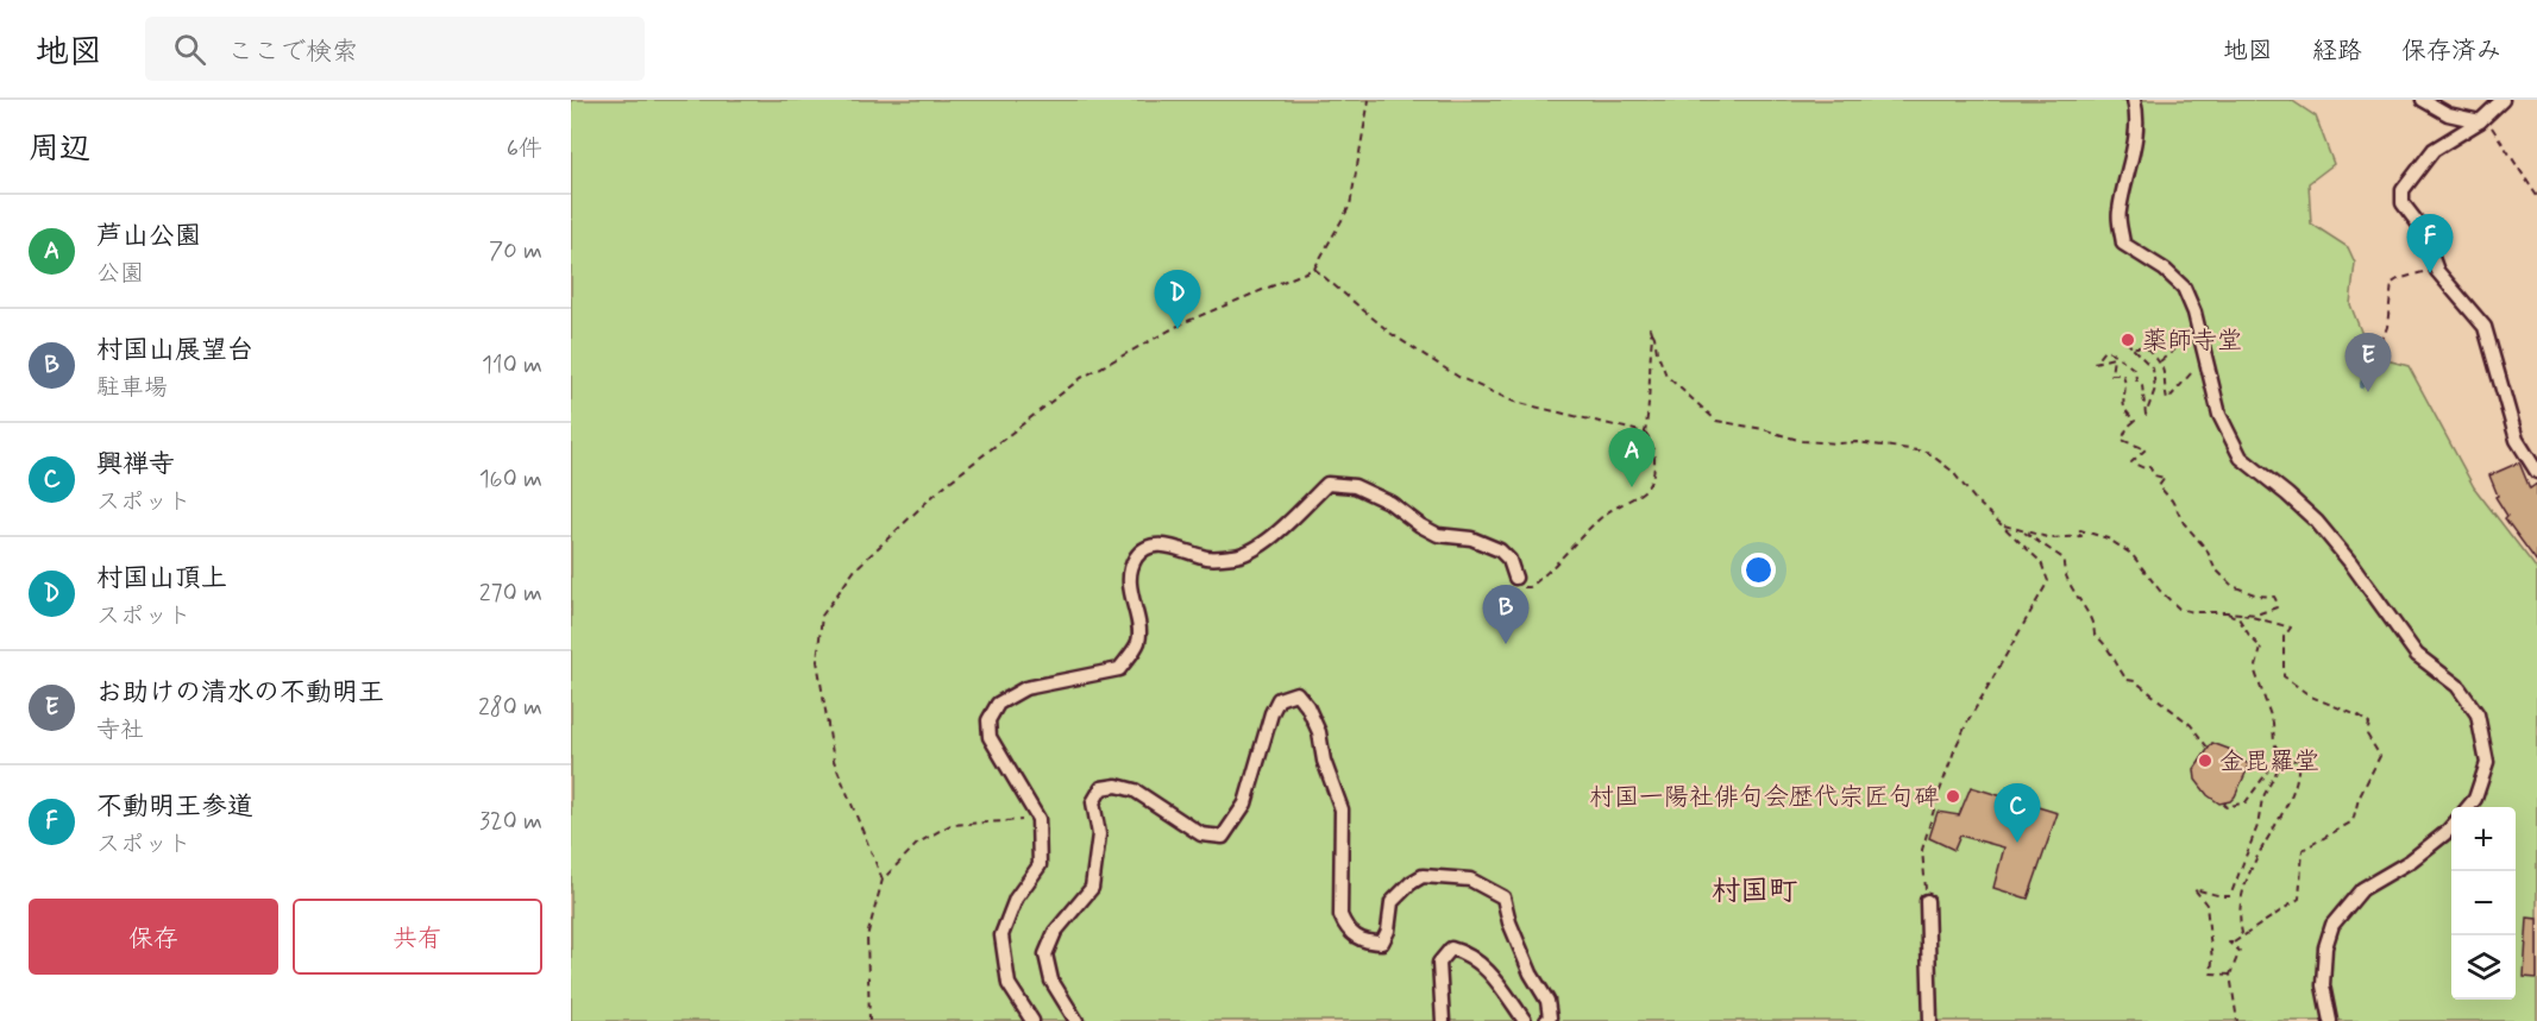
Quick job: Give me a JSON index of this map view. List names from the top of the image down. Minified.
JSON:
{"districts":["村国町"],"places":["薬師寺堂","金毘羅堂","村国一陽社俳句会歴代宗匠句碑"],"page":{"header":"地図","search":"ここで検索","nav":["地図","経路","保存済み"],"heading":["周辺","6件"],"list":[{"mark":"A","name":"芦山公園","note":"公園","value":"70 m"},{"mark":"B","name":"村国山展望台","note":"駐車場","value":"110 m"},{"mark":"C","name":"興禅寺","note":"スポット","value":"160 m"},{"mark":"D","name":"村国山頂上","note":"スポット","value":"270 m"},{"mark":"E","name":"お助けの清水の不動明王","note":"寺社","value":"280 m"},{"mark":"F","name":"不動明王参道","note":"スポット","value":"320 m"}],"pins":["F","D","E","A","B","C"],"map_buttons":["+","−"],"buttons":["保存","共有"]}}
